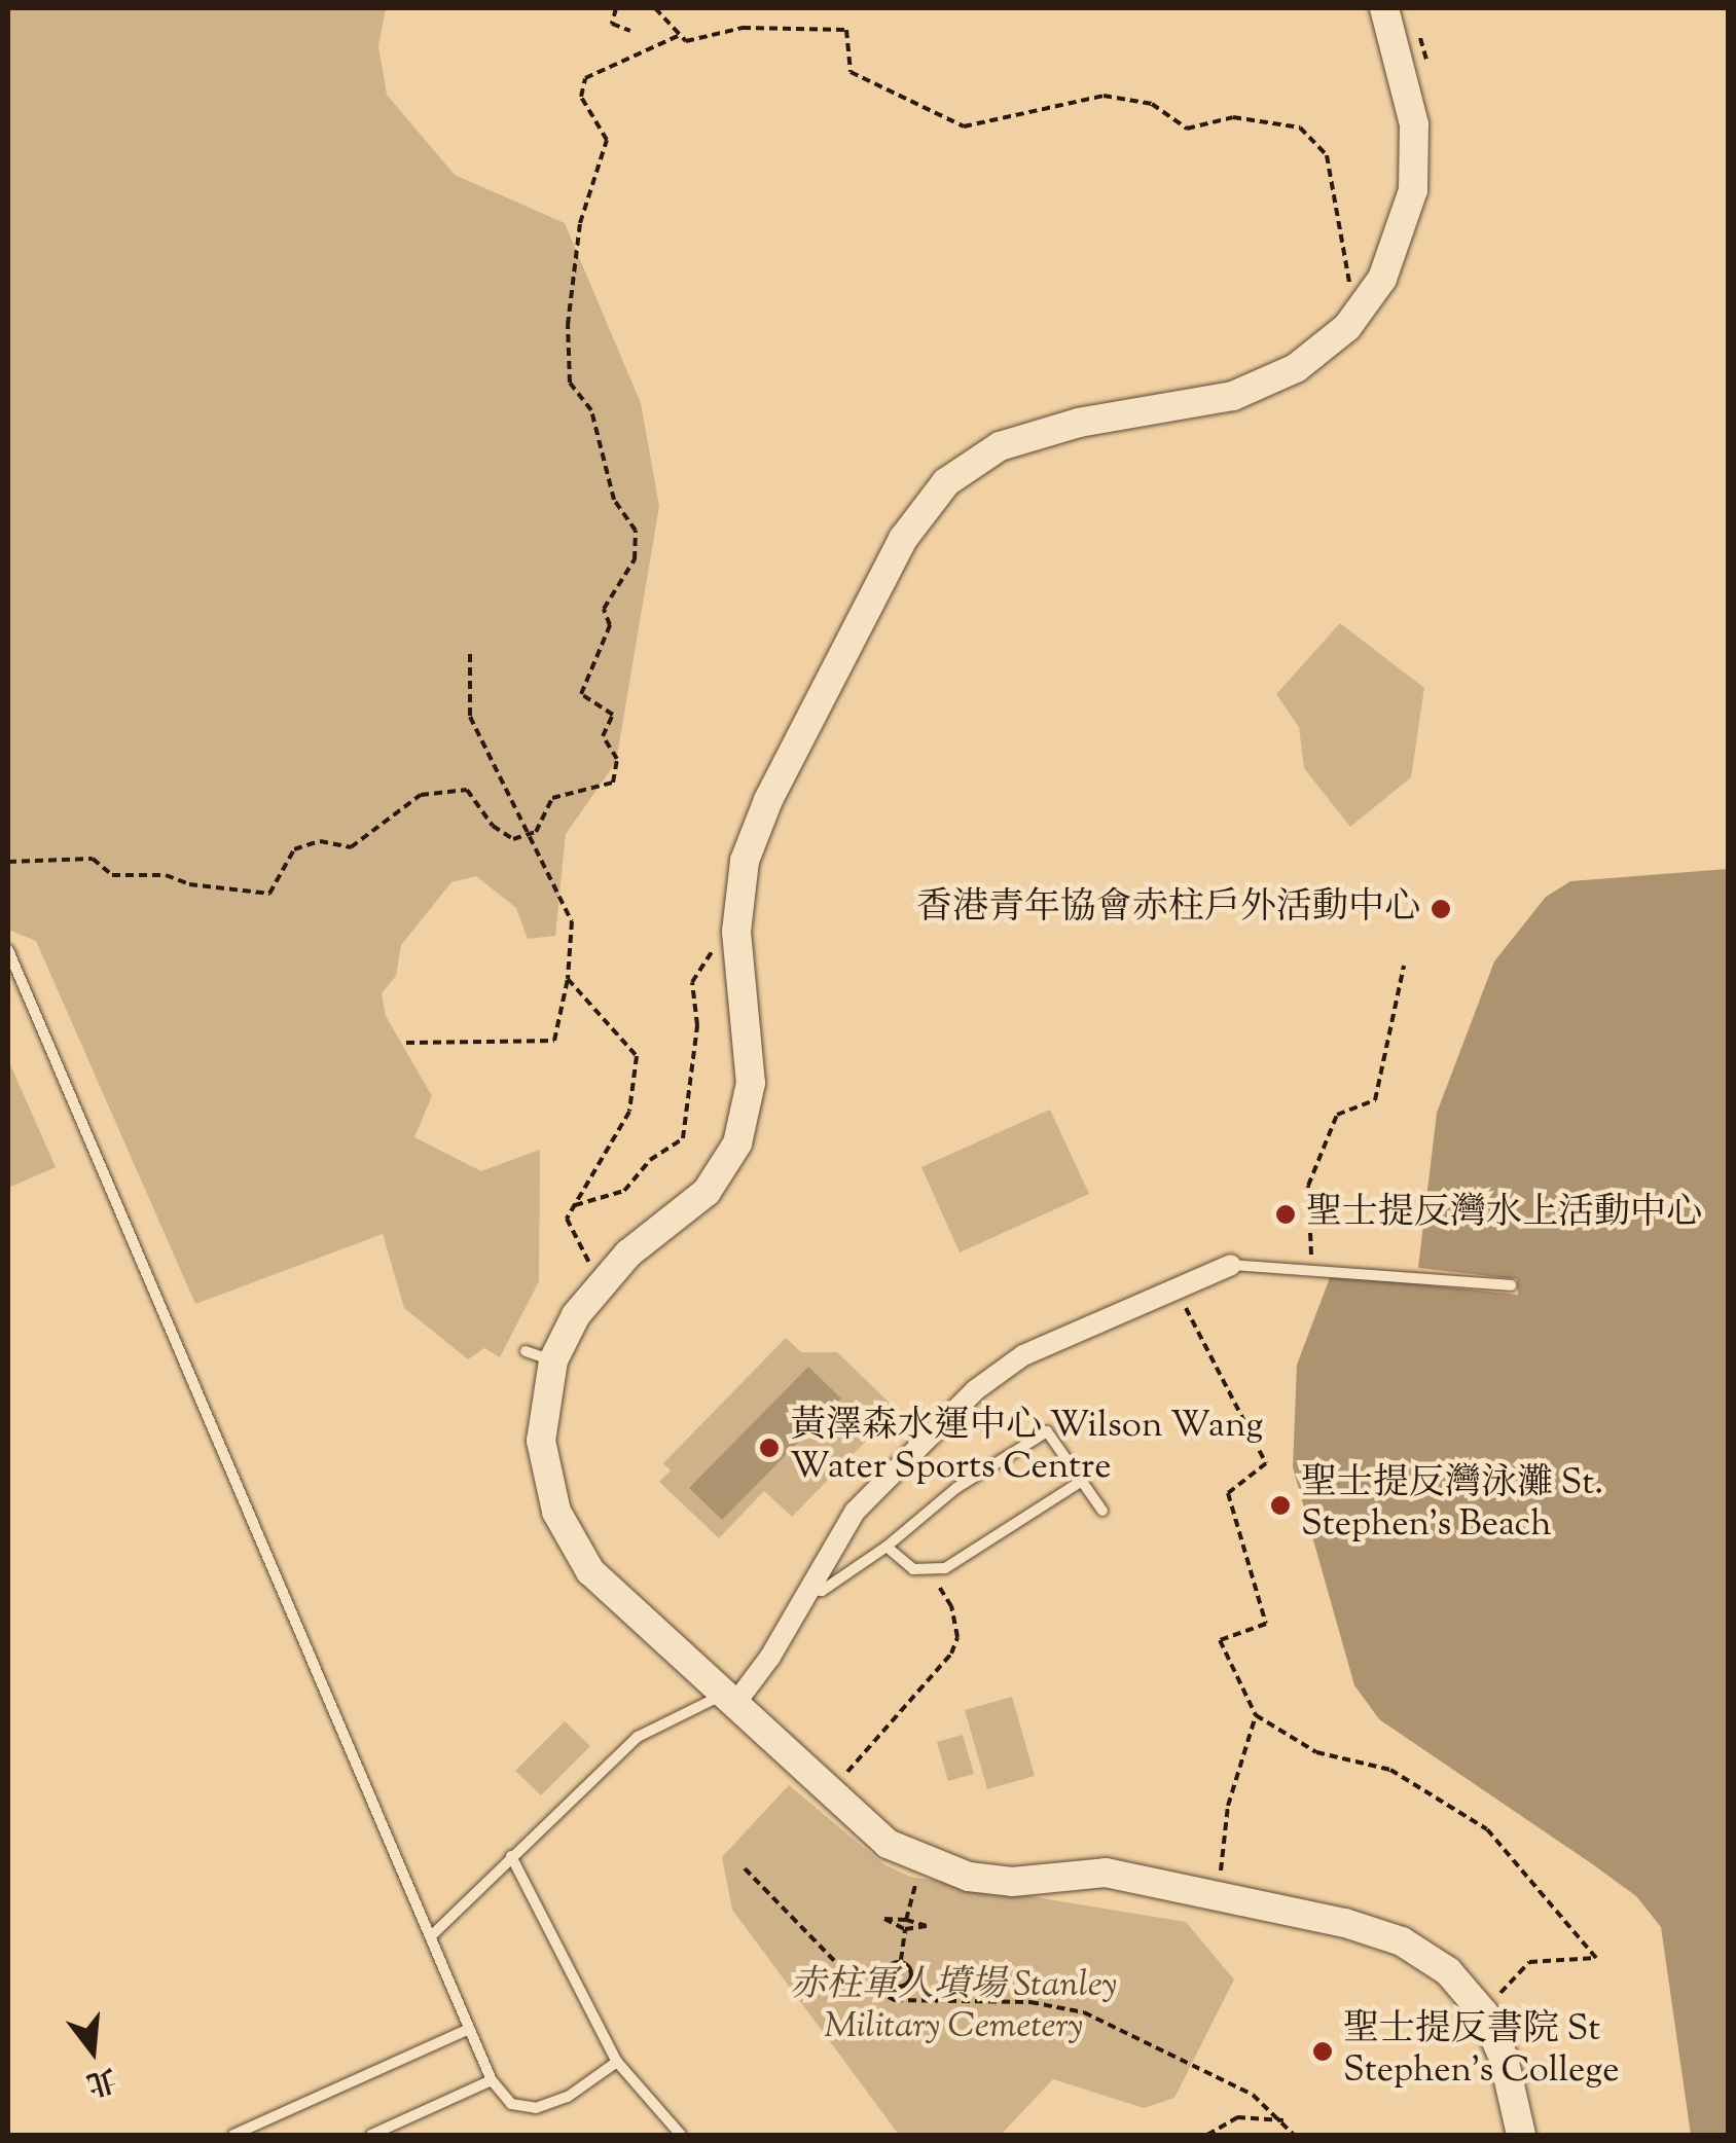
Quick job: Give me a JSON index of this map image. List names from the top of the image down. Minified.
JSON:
{"parks":["赤柱軍人墳場 Stanley Military Cemetery"],"places":["香港青年協會赤柱戶外活動中心","聖士提反灣水上活動中心","黃澤森水運中心 Wilson Wang Water Sports Centre","聖士提反灣泳灘 St. Stephen's Beach","聖士提反書院 St Stephen's College"],"north":"bottom"}
